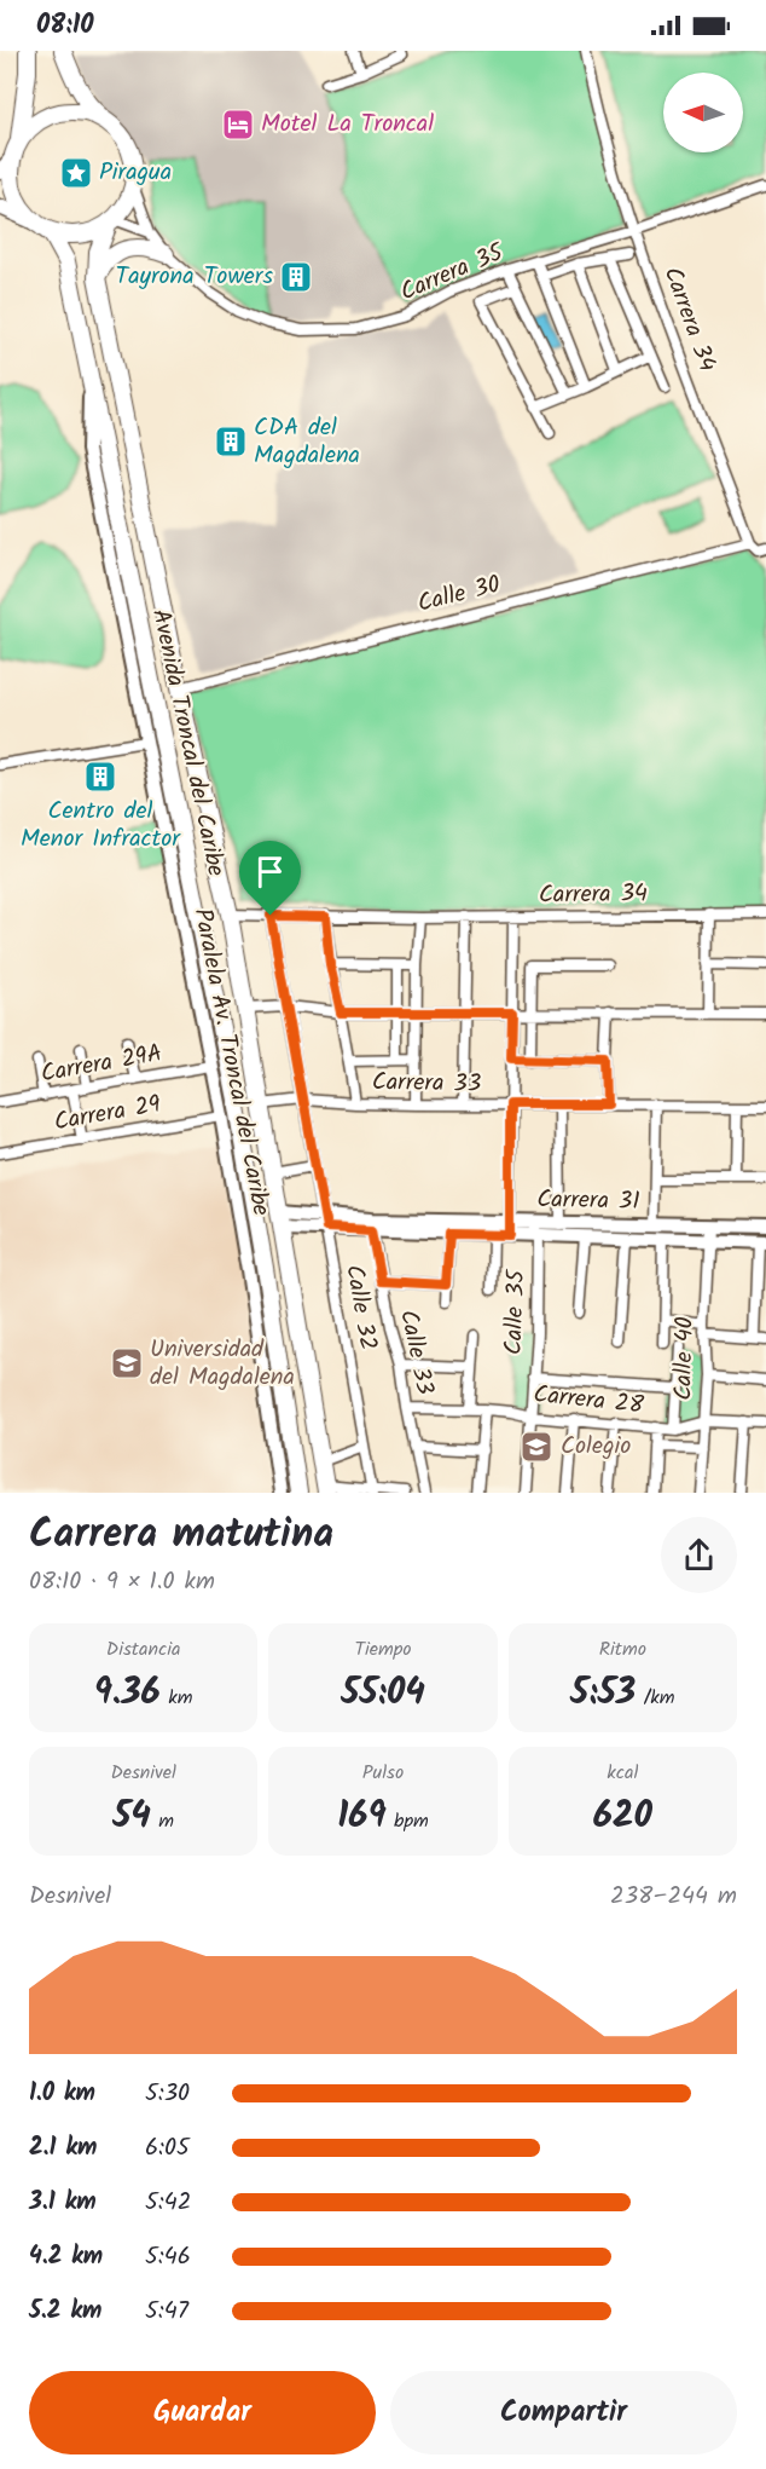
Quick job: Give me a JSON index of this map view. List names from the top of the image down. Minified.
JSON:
{"streets":{"highway":["Avenida Troncal del Caribe"],"street":["Carrera 35","Carrera 34","Calle 30","Paralela Av. Troncal del Caribe","Carrera 29A","Carrera 33","Carrera 29","Carrera 31","Calle 32","Calle 35","Calle 33","Calle 40","Carrera 28"]},"crossings":[["Carrera 35","Carrera 34"],["Carrera 35","Avenida Troncal del Caribe"],["Carrera 34","Calle 30"],["Carrera 34","Avenida Troncal del Caribe"],["Carrera 34","Calle 32"],["Calle 30","Avenida Troncal del Caribe"],["Avenida Troncal del Caribe","Paralela Av. Troncal del Caribe"],["Avenida Troncal del Caribe","Carrera 33"],["Avenida Troncal del Caribe","Carrera 31"],["Paralela Av. Troncal del Caribe","Carrera 29A"],["Paralela Av. Troncal del Caribe","Carrera 29"],["Carrera 33","Calle 32"],["Carrera 31","Calle 32"],["Carrera 31","Calle 35"],["Carrera 31","Calle 33"],["Carrera 31","Calle 40"],["Calle 35","Carrera 28"],["Calle 33","Carrera 28"],["Calle 40","Carrera 28"]],"places":{"hotel":["Motel La Troncal"],"place":["Piragua"],"building":["Tayrona Towers","CDA del Magdalena","Centro del Menor Infractor"],"school or university":["Universidad del Magdalena","Colegio"]},"north":"left","page":{"status":"08:10","heading":["Carrera matutina","08:10 · 9 × 1.0 km"],"stats":[["Distancia","9.36 km"],["Tiempo","55:04"],["Ritmo","5:53 /km"],["Desnivel","54 m"],["Pulso","169 bpm"],["kcal","620"]],"chart":["Desnivel","238–244 m"],"list":[{"name":"1.0 km","note":"5:30"},{"name":"2.1 km","note":"6:05"},{"name":"3.1 km","note":"5:42"},{"name":"4.2 km","note":"5:46"},{"name":"5.2 km","note":"5:47"}],"buttons":["Guardar","Compartir"]}}
